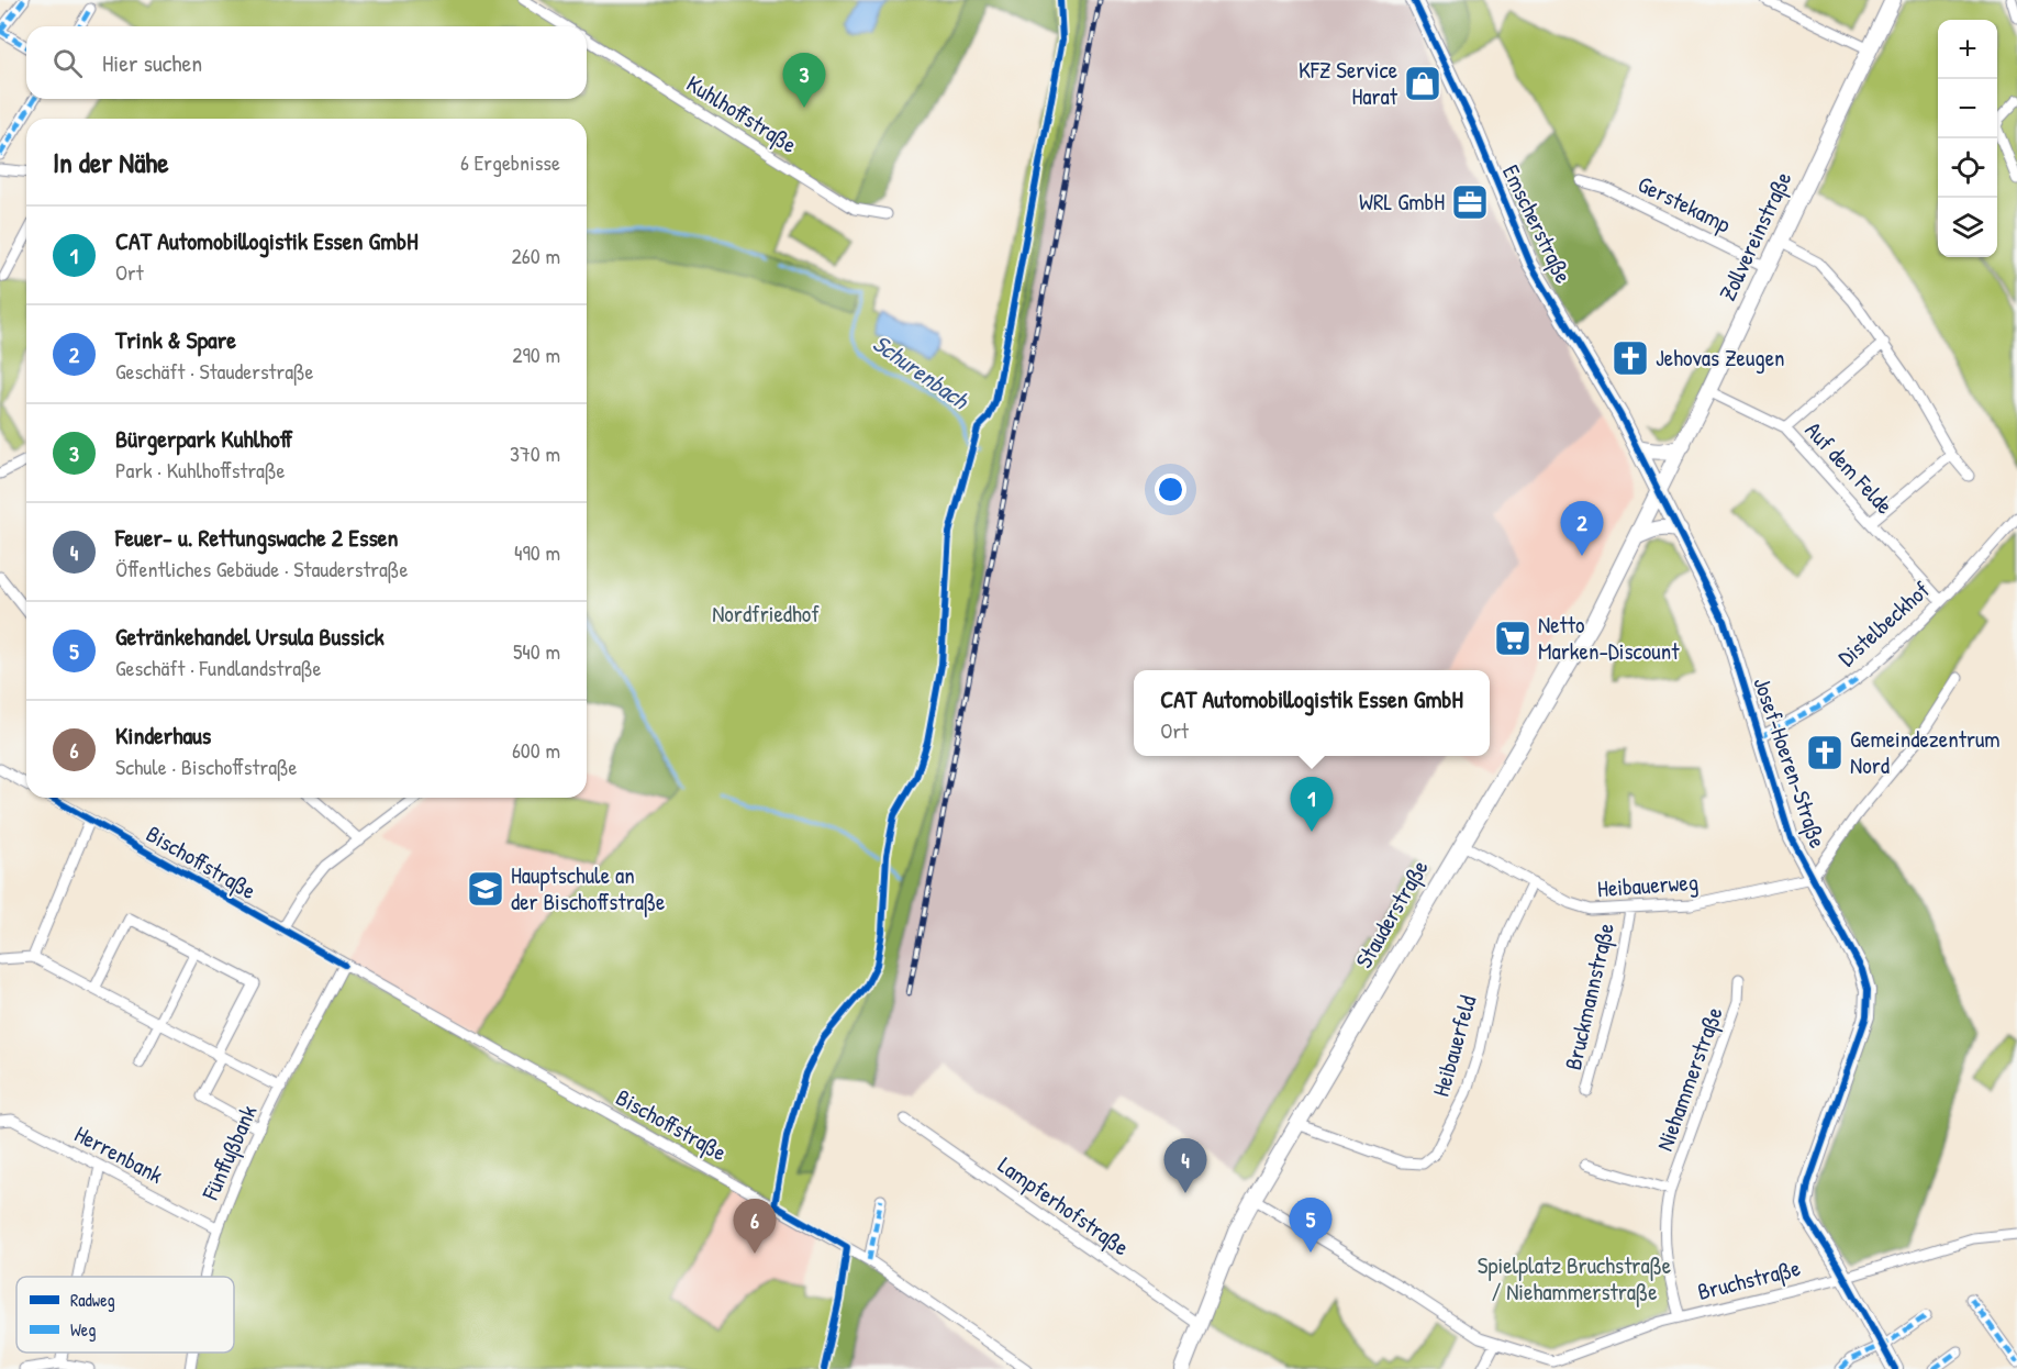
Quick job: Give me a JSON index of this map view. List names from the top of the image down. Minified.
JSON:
{"streets":{"main road":["Emscherstraße","Zollvereinstraße","Josef-Hoeren-Straße","Stauderstraße"],"street":["Kuhlhoffstraße","Gerstekamp","Auf dem Felde","Distelbeckhof","Bischoffstraße","Heibauerweg","Bruckmannstraße","Heibauerfeld","Niehammerstraße","Fünffußbank","Herrenbank","Lampferhofstraße","Bruchstraße"]},"crossings":[["Gerstekamp","Zollvereinstraße"],["Emscherstraße","Zollvereinstraße"],["Emscherstraße","Josef-Hoeren-Straße"],["Emscherstraße","Stauderstraße"],["Zollvereinstraße","Auf dem Felde"],["Zollvereinstraße","Josef-Hoeren-Straße"],["Zollvereinstraße","Stauderstraße"],["Auf dem Felde","Distelbeckhof"],["Distelbeckhof","Josef-Hoeren-Straße"],["Josef-Hoeren-Straße","Heibauerweg"],["Josef-Hoeren-Straße","Stauderstraße"],["Josef-Hoeren-Straße","Bruchstraße"],["Bischoffstraße","Fünffußbank"],["Heibauerweg","Stauderstraße"],["Heibauerweg","Bruckmannstraße"],["Heibauerweg","Heibauerfeld"],["Stauderstraße","Heibauerfeld"],["Stauderstraße","Lampferhofstraße"],["Stauderstraße","Bruchstraße"],["Niehammerstraße","Bruchstraße"],["Fünffußbank","Herrenbank"]],"water":["Schurenbach"],"parks":["Nordfriedhof","Spielplatz Bruchstraße / Niehammerstraße"],"places":{"shop":["KFZ Service Harat"],"office":["WRL GmbH"],"church":["Jehovas Zeugen","Gemeindezentrum Nord"],"supermarket":["Netto Marken-Discount"],"school or university":["Hauptschule an der Bischoffstraße"]},"legend":["Radweg","Weg"],"page":{"map_buttons":["+","−"],"search":"Hier suchen","pins":["3","2","1","4","5","6"],"heading":["In der Nähe","6 Ergebnisse"],"list":[{"mark":"1","name":"CAT Automobillogistik Essen GmbH","note":"Ort","value":"260 m"},{"mark":"2","name":"Trink & Spare","note":"Geschäft · Stauderstraße","value":"290 m"},{"mark":"3","name":"Bürgerpark Kuhlhoff","note":"Park · Kuhlhoffstraße","value":"370 m"},{"mark":"4","name":"Feuer- u. Rettungswache 2 Essen","note":"Öffentliches Gebäude · Stauderstraße","value":"490 m"},{"mark":"5","name":"Getränkehandel Ursula Bussick","note":"Geschäft · Fundlandstraße","value":"540 m"},{"mark":"6","name":"Kinderhaus","note":"Schule · Bischoffstraße","value":"600 m"}],"popup":["CAT Automobillogistik Essen GmbH","Ort"]}}
